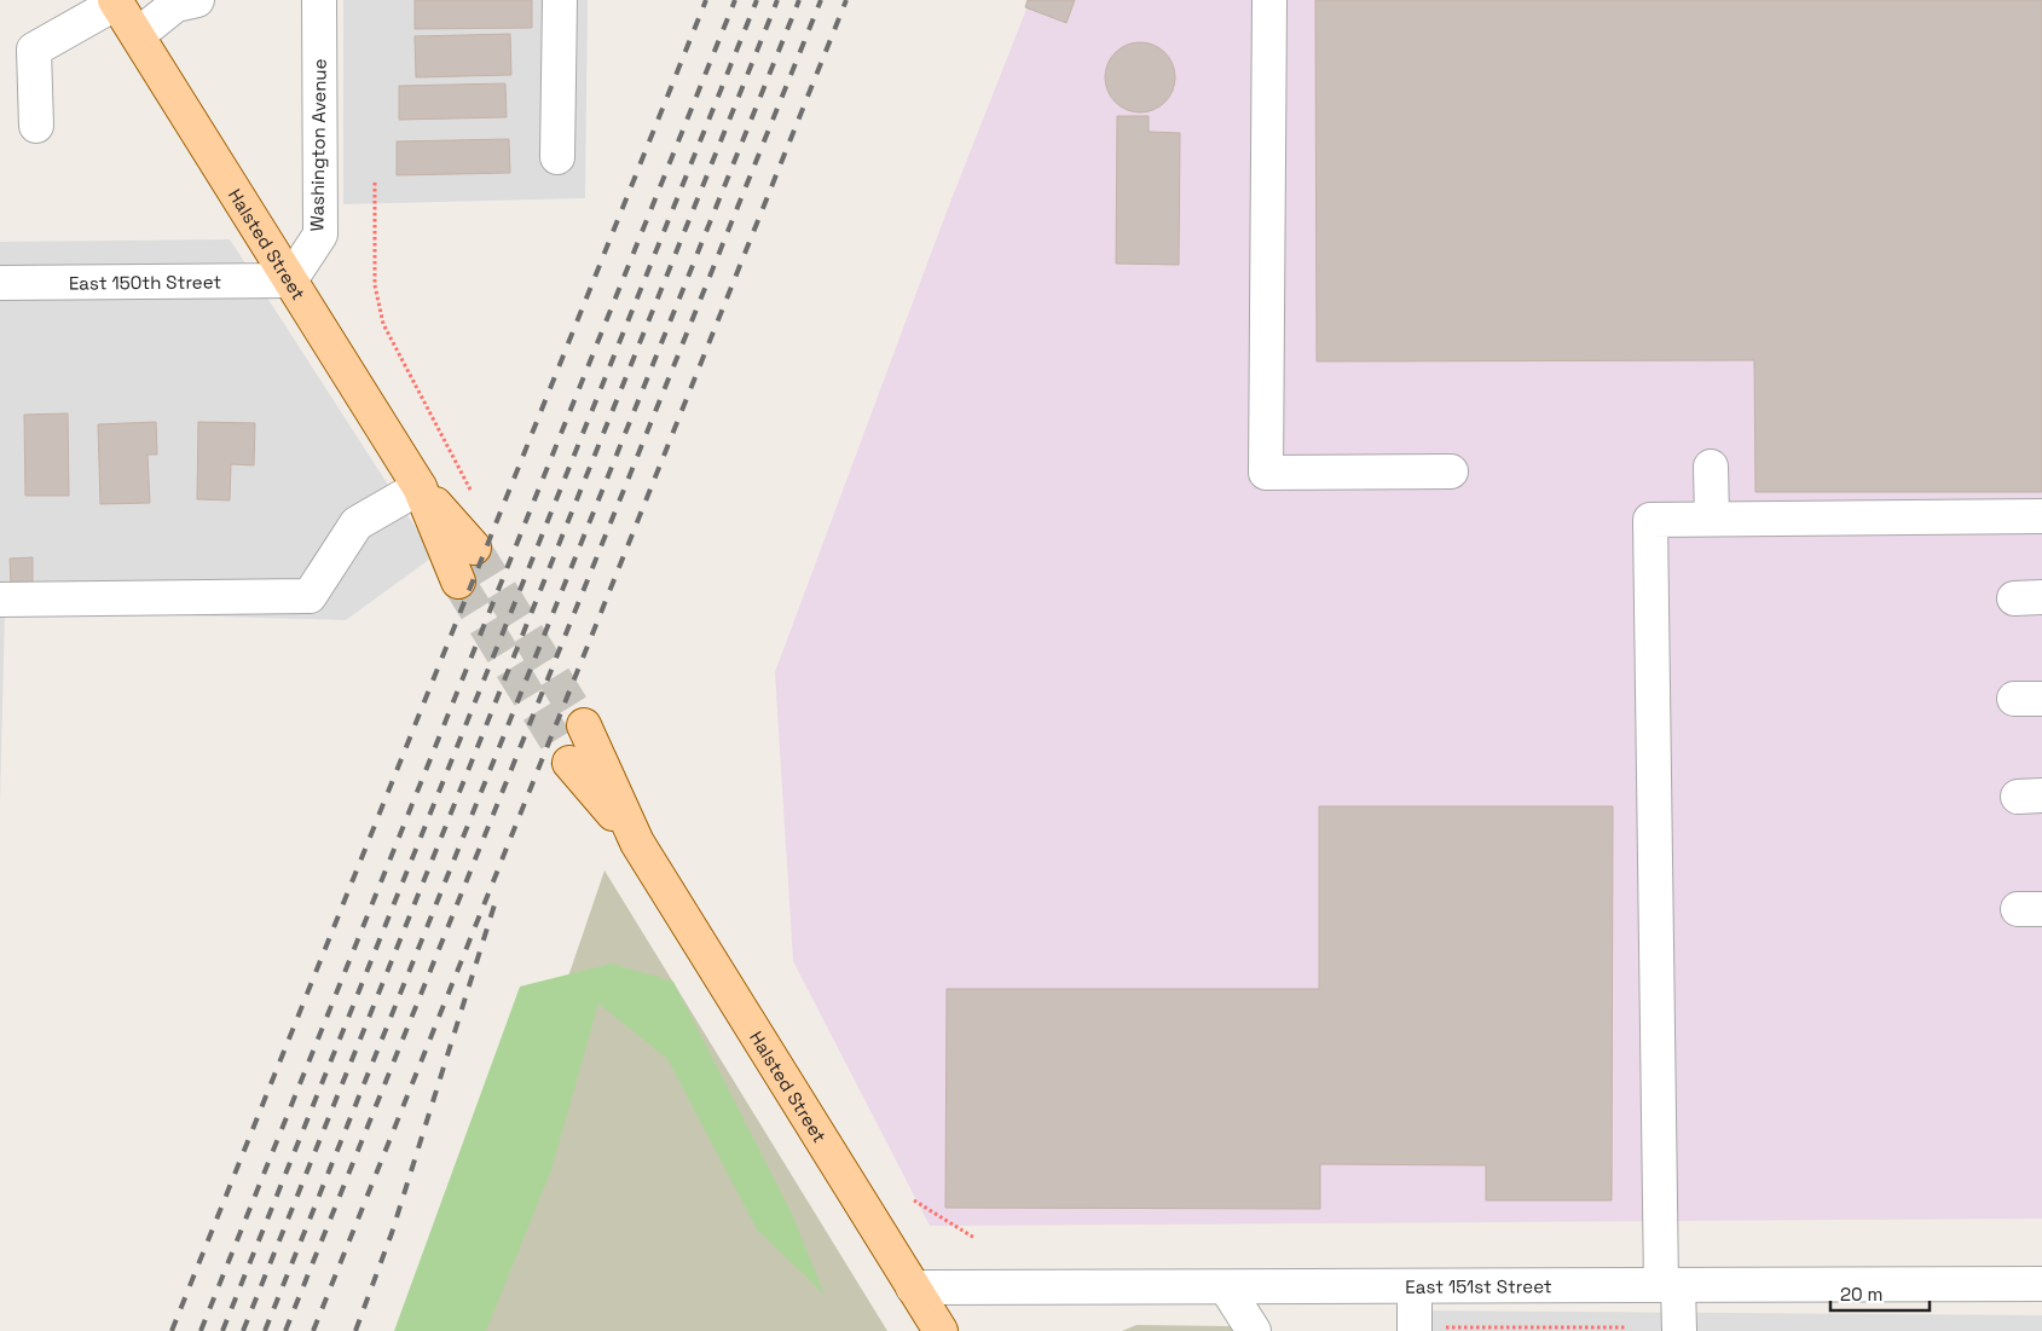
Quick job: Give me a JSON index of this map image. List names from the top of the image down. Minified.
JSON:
{"streets":{"main road":["Halsted Street"],"street":["Washington Avenue","East 150th Street","East 151st Street"]},"crossings":[["Washington Avenue","Halsted Street"],["Washington Avenue","East 150th Street"],["Halsted Street","East 150th Street"],["Halsted Street","East 151st Street"]],"scale_bar":"20 m"}
